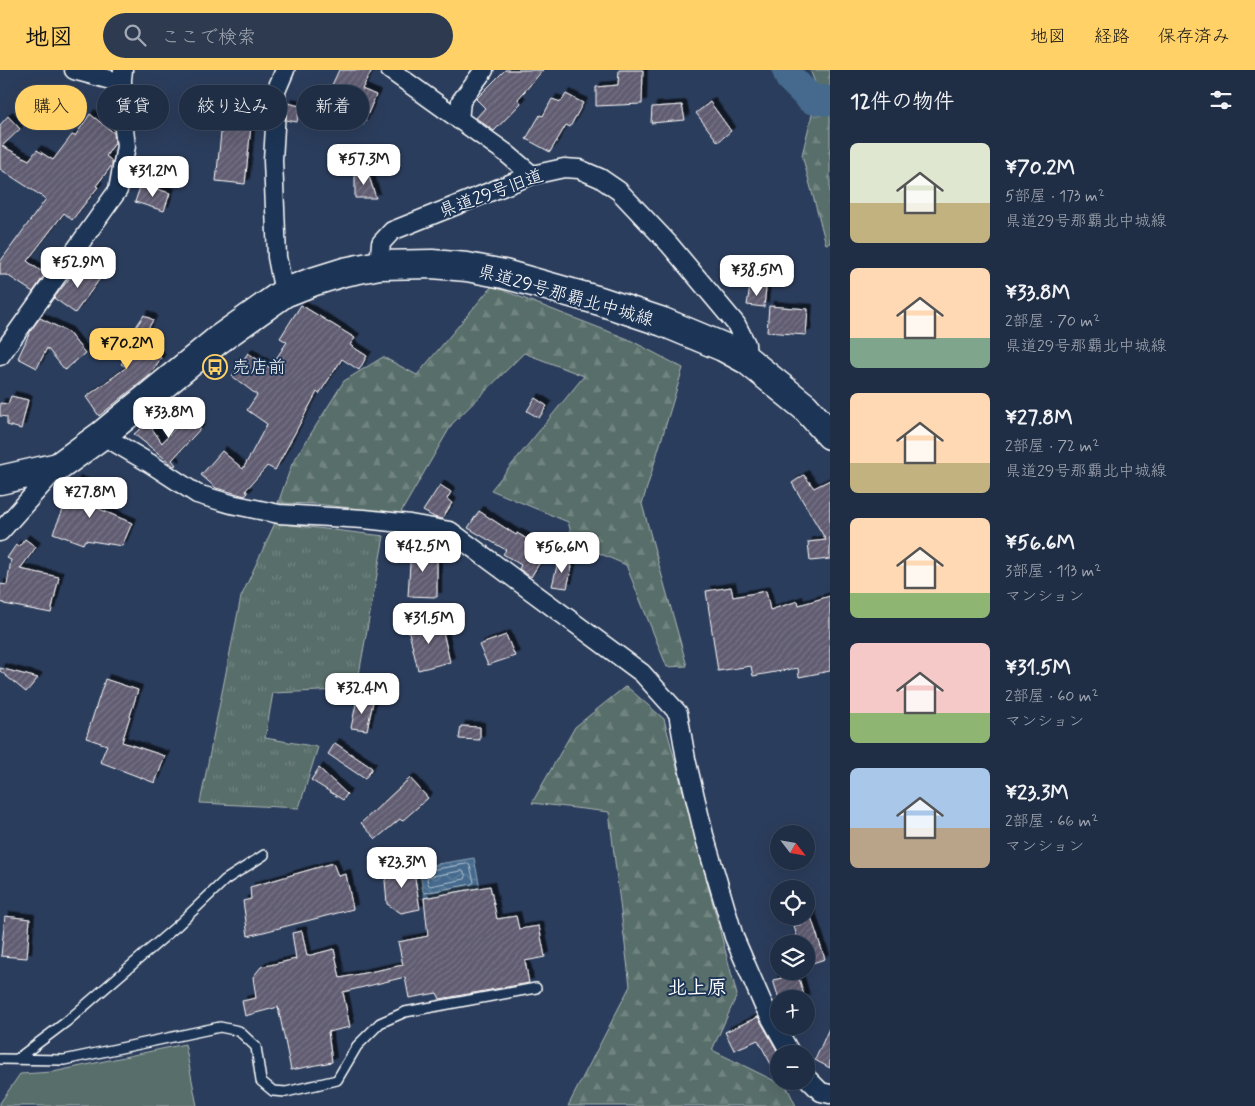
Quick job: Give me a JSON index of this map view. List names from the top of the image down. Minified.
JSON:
{"streets":{"main road":["県道29号那覇北中城線"],"street":["県道29号旧道"]},"crossings":[["県道29号旧道","県道29号那覇北中城線"]],"districts":["北上原"],"places":{"bus stop":["売店前"]},"north":"bottom right","page":{"header":"地図","search":"ここで検索","nav":["地図","経路","保存済み"],"heading":"12件の物件","chip":["購入","賃貸","絞り込み","新着"],"list":[{"name":"¥70.2M","note":"5部屋 · 173 m² · 県道29号那覇北中城線"},{"name":"¥33.8M","note":"2部屋 · 70 m² · 県道29号那覇北中城線"},{"name":"¥27.8M","note":"2部屋 · 72 m² · 県道29号那覇北中城線"},{"name":"¥56.6M","note":"3部屋 · 113 m² · マンション"},{"name":"¥31.5M","note":"2部屋 · 60 m² · マンション"},{"name":"¥23.3M","note":"2部屋 · 66 m² · マンション"}],"price":["¥57.3M","¥31.2M","¥52.9M","¥38.5M","¥70.2M","¥33.8M","¥27.8M","¥42.5M","¥56.6M","¥31.5M","¥32.4M","¥23.3M"],"map_buttons":["+","−"]}}
